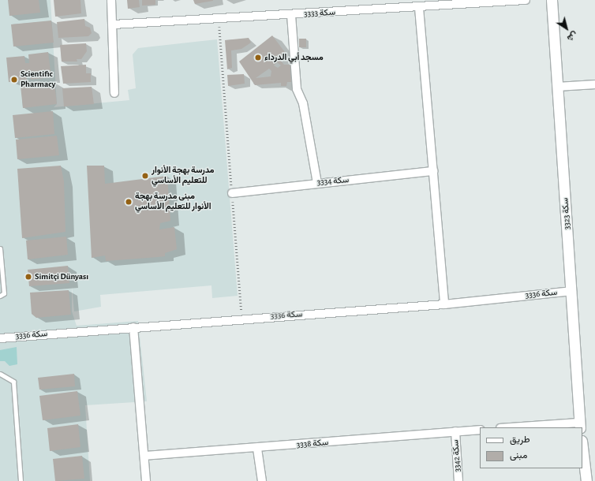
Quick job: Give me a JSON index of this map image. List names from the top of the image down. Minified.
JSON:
{"streets":{"street":["سكة 3333","سكة 3334","سكة 3323","سكة 3336","سكة 3338","سكة 3342"]},"crossings":[["سكة 3323","سكة 3336"],["سكة 3338","سكة 3342"]],"places":["مسجد أبي الدرداء","Scientific Pharmacy","مدرسة بهجة الأنوار للتعليم الأساسي","مبنى مدرسة بهجة الأنوار للتعليم الأساسي","Simitçi Dünyası"],"legend":["طريق","مبنى"],"north":"bottom right"}
